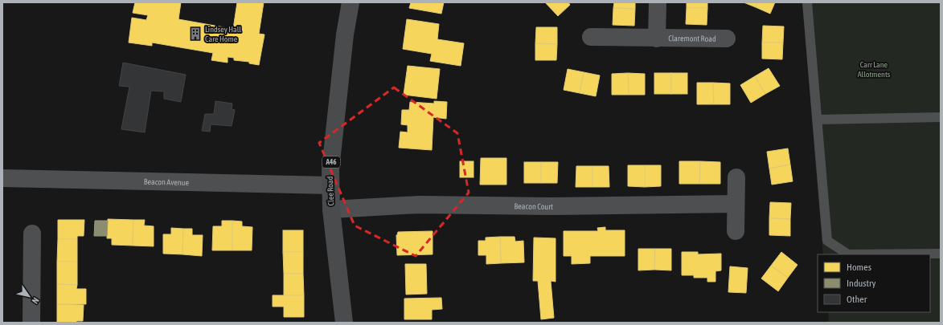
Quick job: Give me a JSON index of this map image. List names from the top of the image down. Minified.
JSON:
{"streets":{"main road":["A46","Clee Road"],"street":["Claremont Road","Beacon Avenue","Beacon Court"]},"crossings":[["Beacon Avenue","Clee Road"],["Clee Road","Beacon Court"]],"parks":["Carr Lane Allotments"],"places":{"building":["Lindsey Hall Care Home"]},"legend":["Homes","Industry","Other"],"north":"bottom right"}
